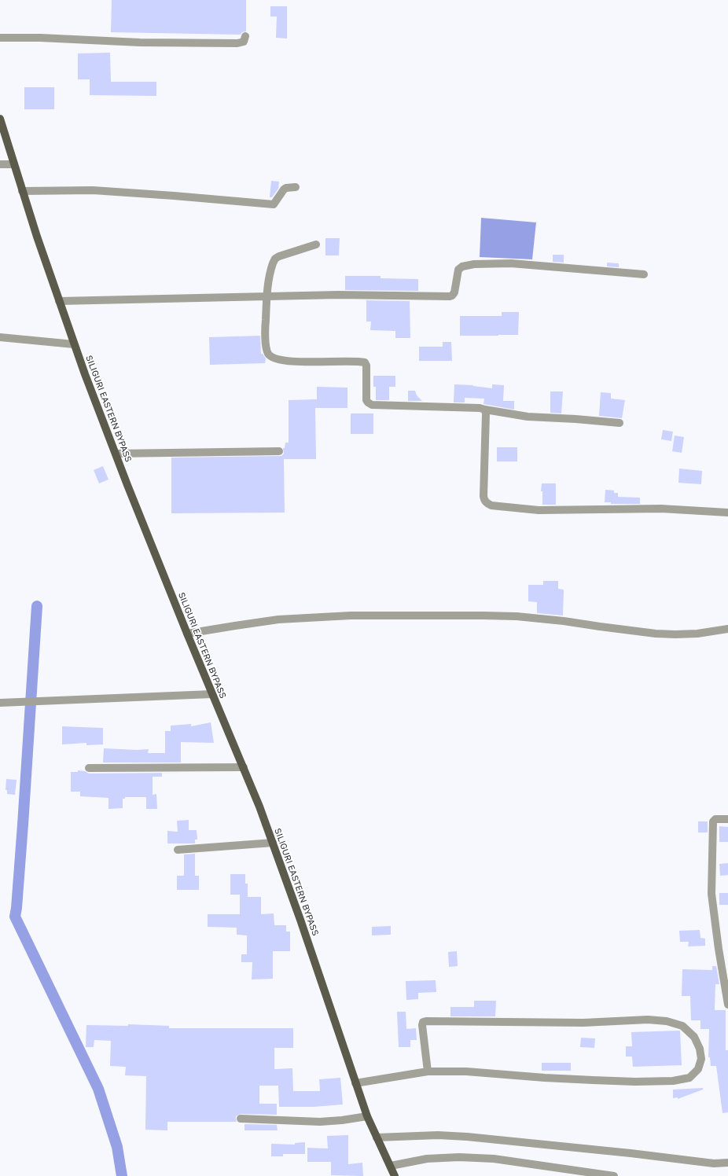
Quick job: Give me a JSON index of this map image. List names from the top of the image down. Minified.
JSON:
{"streets":{"main road":["SILIGURI EASTERN BYPASS"]}}
